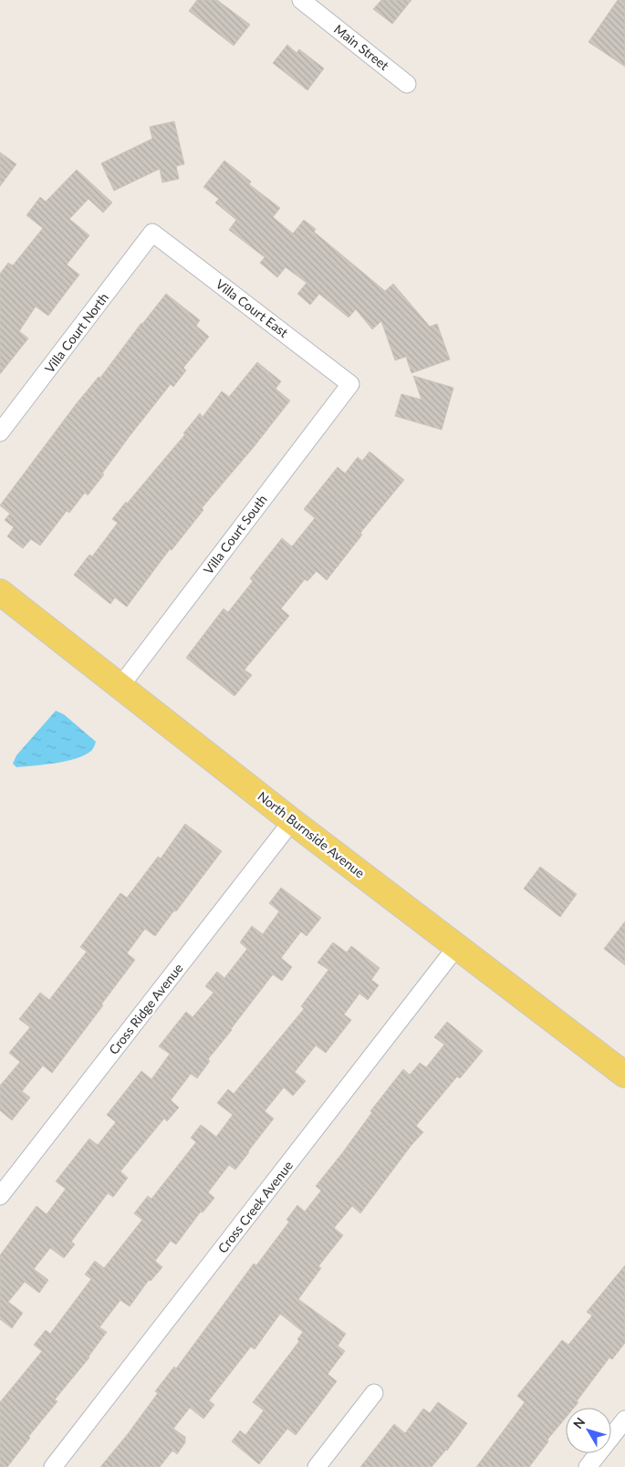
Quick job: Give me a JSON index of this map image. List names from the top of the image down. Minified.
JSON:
{"streets":{"main road":["North Burnside Avenue"],"street":["Main Street","Villa Court East","Villa Court North","Villa Court South","Cross Ridge Avenue","Cross Creek Avenue"]},"crossings":[["Villa Court East","Villa Court North"],["Villa Court East","Villa Court South"],["Villa Court South","North Burnside Avenue"],["North Burnside Avenue","Cross Ridge Avenue"],["North Burnside Avenue","Cross Creek Avenue"]],"north":"top left"}
